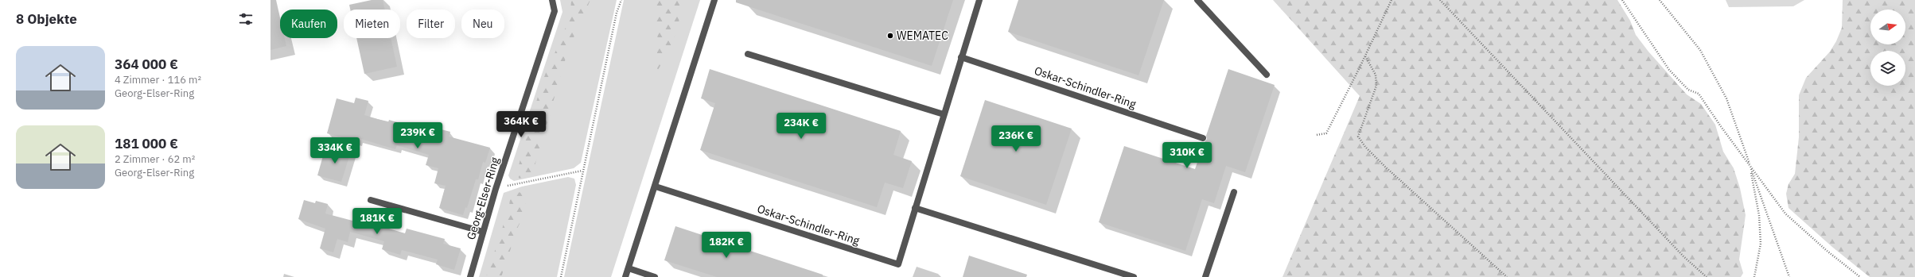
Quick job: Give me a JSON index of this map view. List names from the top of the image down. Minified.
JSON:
{"streets":{"street":["Oskar-Schindler-Ring","Georg-Elser-Ring"]},"places":["WEMATEC"],"north":"right","page":{"heading":"8 Objekte","chip":["Kaufen","Mieten","Filter","Neu"],"list":[{"name":"364 000 €","note":"4 Zimmer · 116 m² · Georg-Elser-Ring"},{"name":"181 000 €","note":"2 Zimmer · 62 m² · Georg-Elser-Ring"}],"price":["364K €","234K €","239K €","236K €","334K €","310K €","181K €","182K €"]}}
